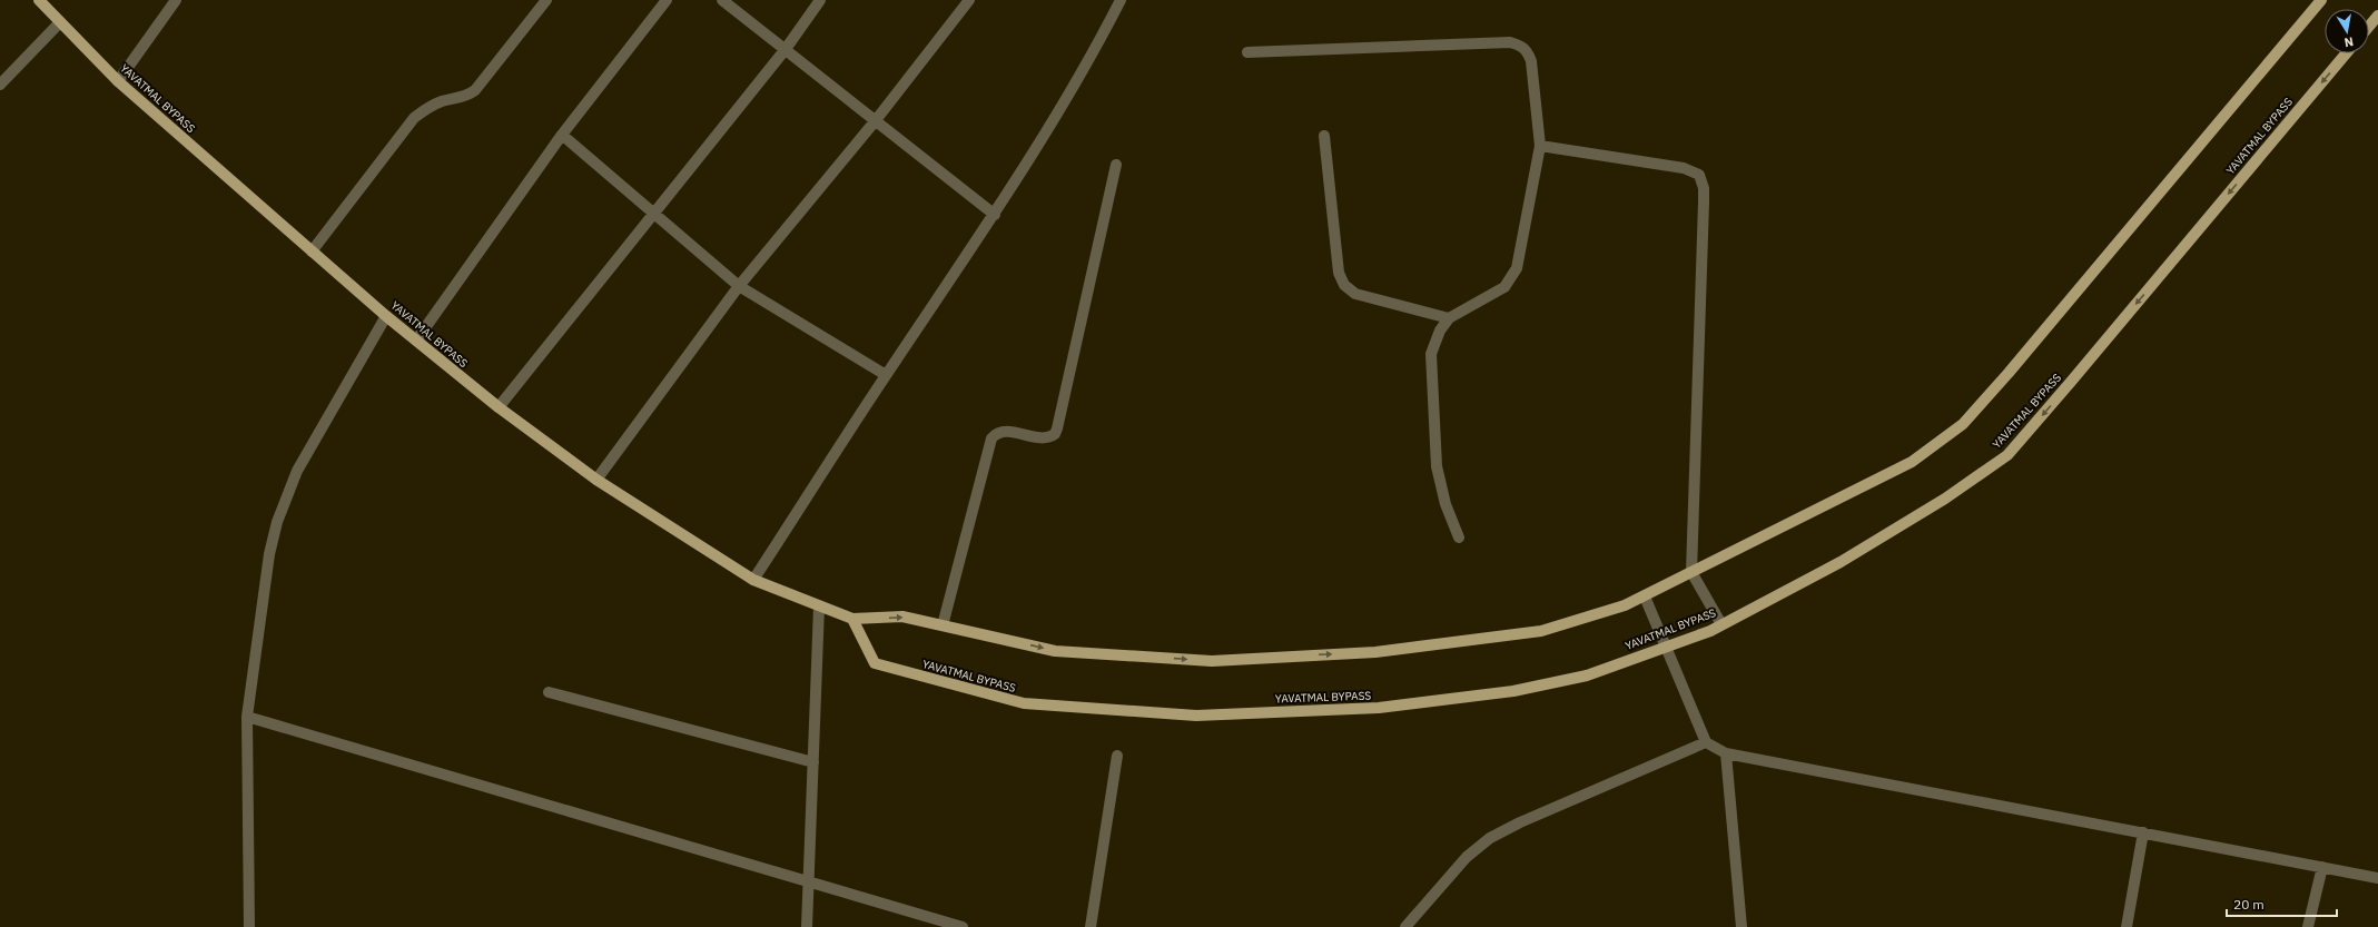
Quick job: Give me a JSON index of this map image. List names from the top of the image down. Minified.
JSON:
{"streets":{"main road":["YAVATMAL BYPASS"]},"scale_bar":"20 m","north":"bottom"}
